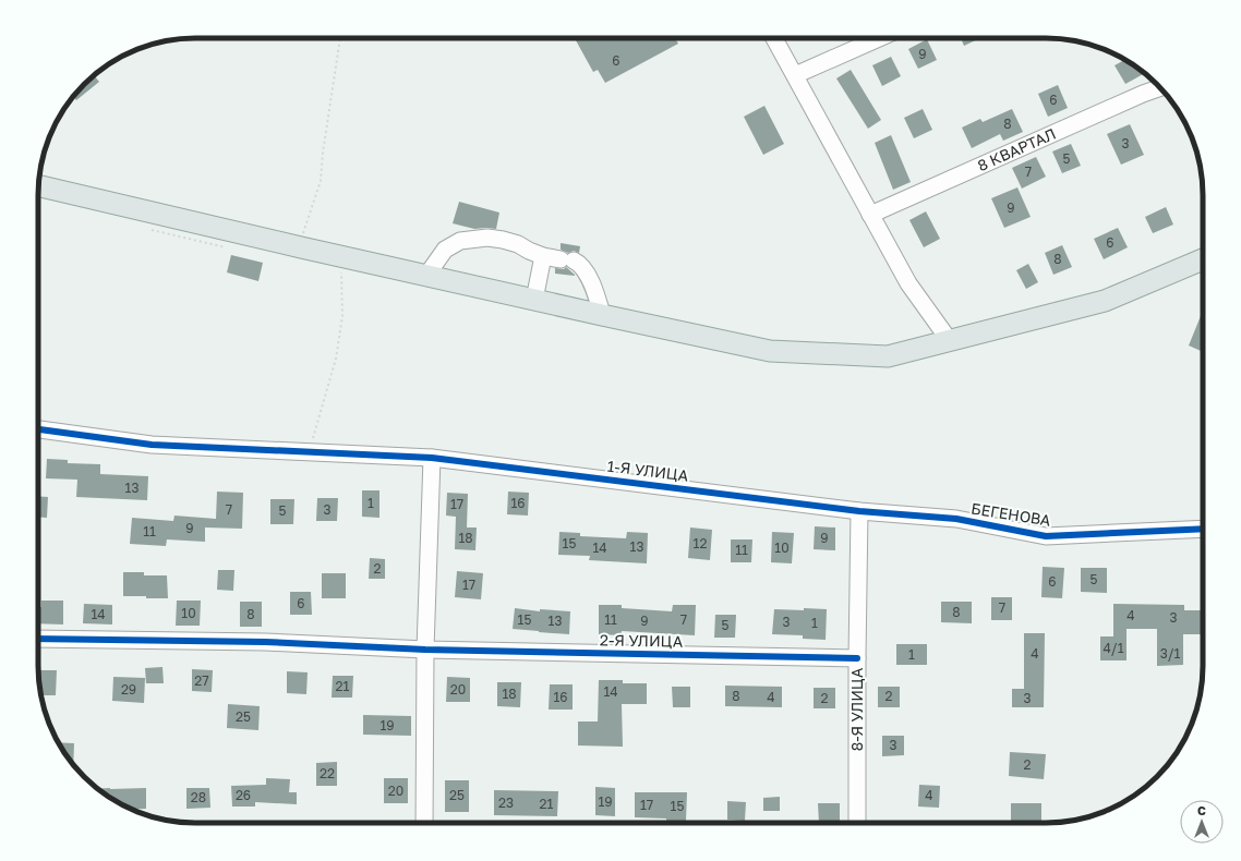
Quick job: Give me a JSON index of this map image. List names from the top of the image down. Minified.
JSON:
{"streets":{"street":["8 КВАРТАЛ","1-Я УЛИЦА","БЕГЕНОВА","2-Я УЛИЦА","8-Я УЛИЦА"]},"crossings":[["1-Я УЛИЦА","БЕГЕНОВА"],["1-Я УЛИЦА","8-Я УЛИЦА"],["БЕГЕНОВА","8-Я УЛИЦА"],["2-Я УЛИЦА","8-Я УЛИЦА"]],"house_numbers":["9","6","6","8","3","5","7","9","6","8","13","1","16","17","7","3","5","9","11","18","9","15","12","13","14","10","11","2","5","6","17","6","7","8","10","14","8","4","3","15","11","7","13","9","3","1","5","4/1","4","3/1","1","27","21","29","20","14","18","8","2","16","4","2","3","25","19","3","2","22","20","26","25","4","28","19","23","21","17","15"],"north":"top"}
